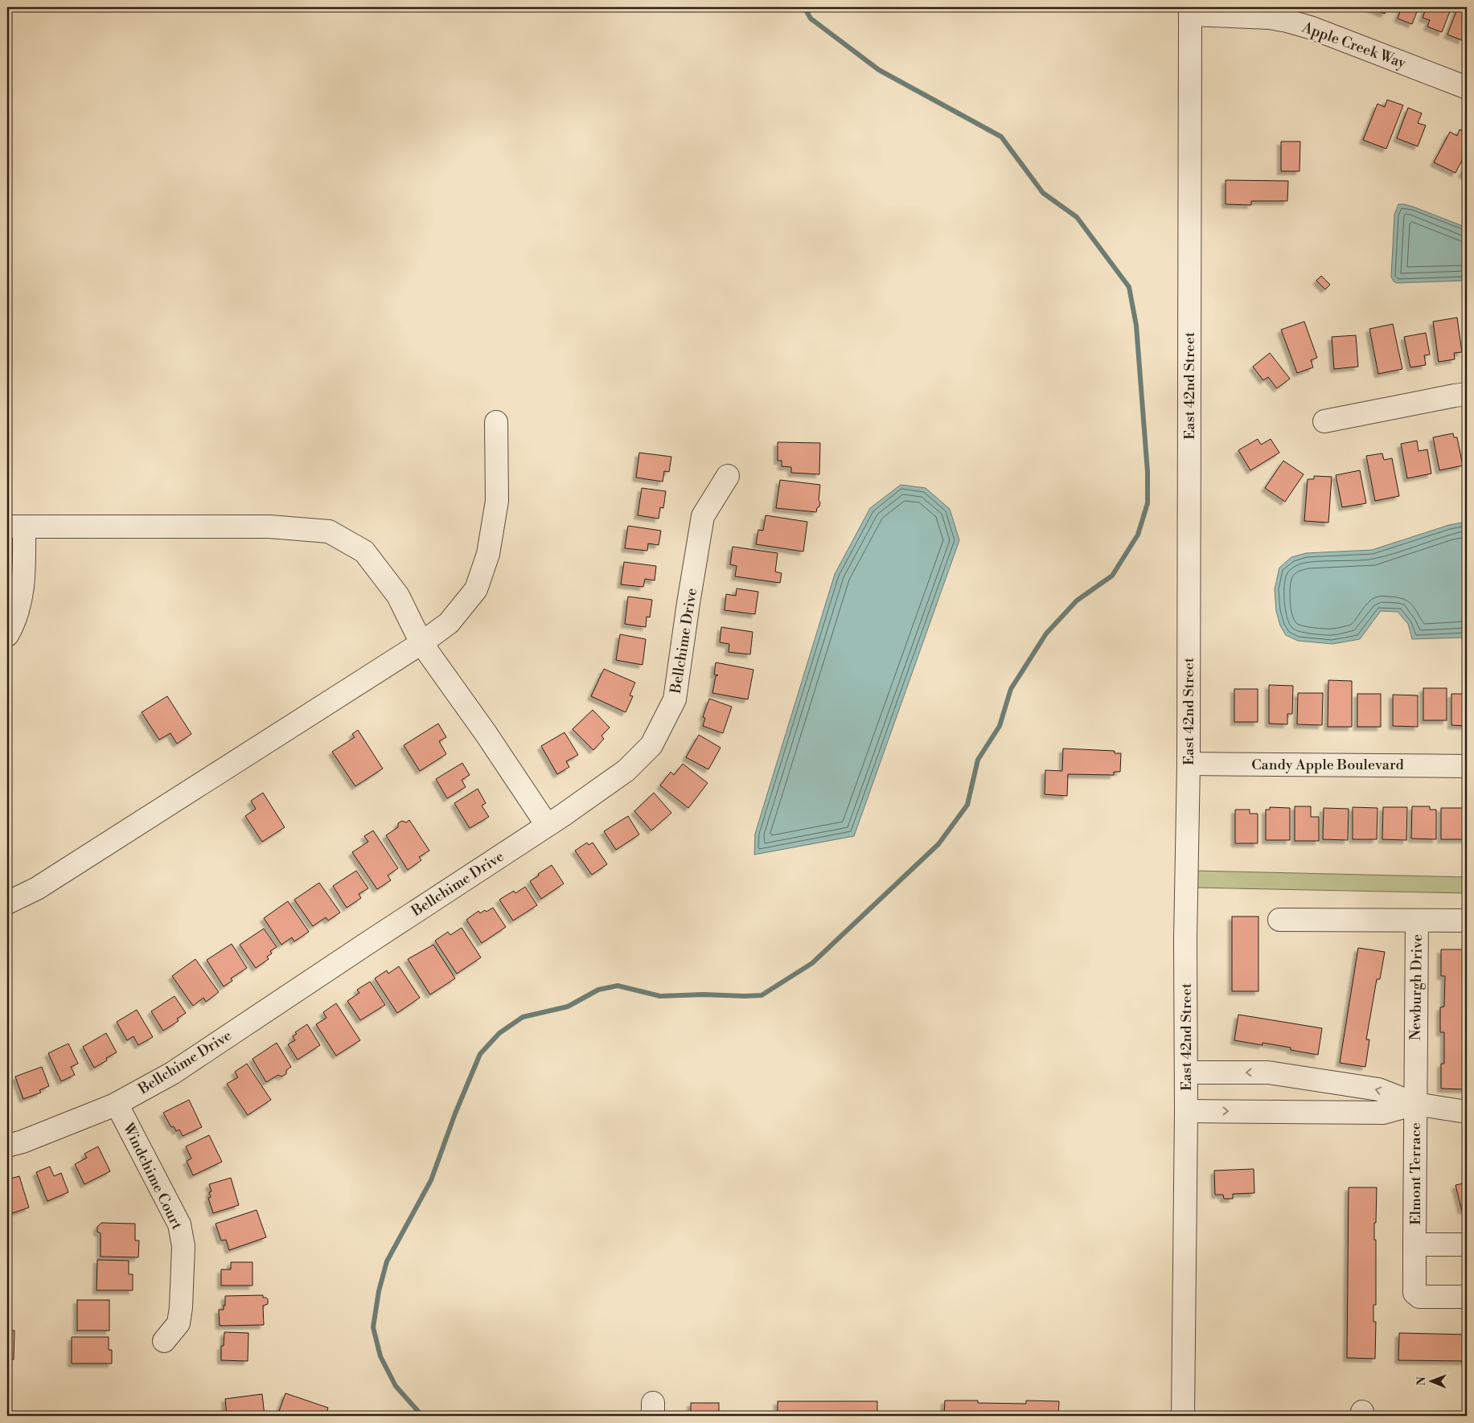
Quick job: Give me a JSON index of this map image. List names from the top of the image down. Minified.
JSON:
{"streets":{"street":["Apple Creek Way","East 42nd Street","Bellchime Drive","Candy Apple Boulevard","Newburgh Drive","Elmont Terrace","Windchime Court"]},"crossings":[["Apple Creek Way","East 42nd Street"],["East 42nd Street","Candy Apple Boulevard"],["Bellchime Drive","Windchime Court"],["Newburgh Drive","Elmont Terrace"]],"north":"left"}
